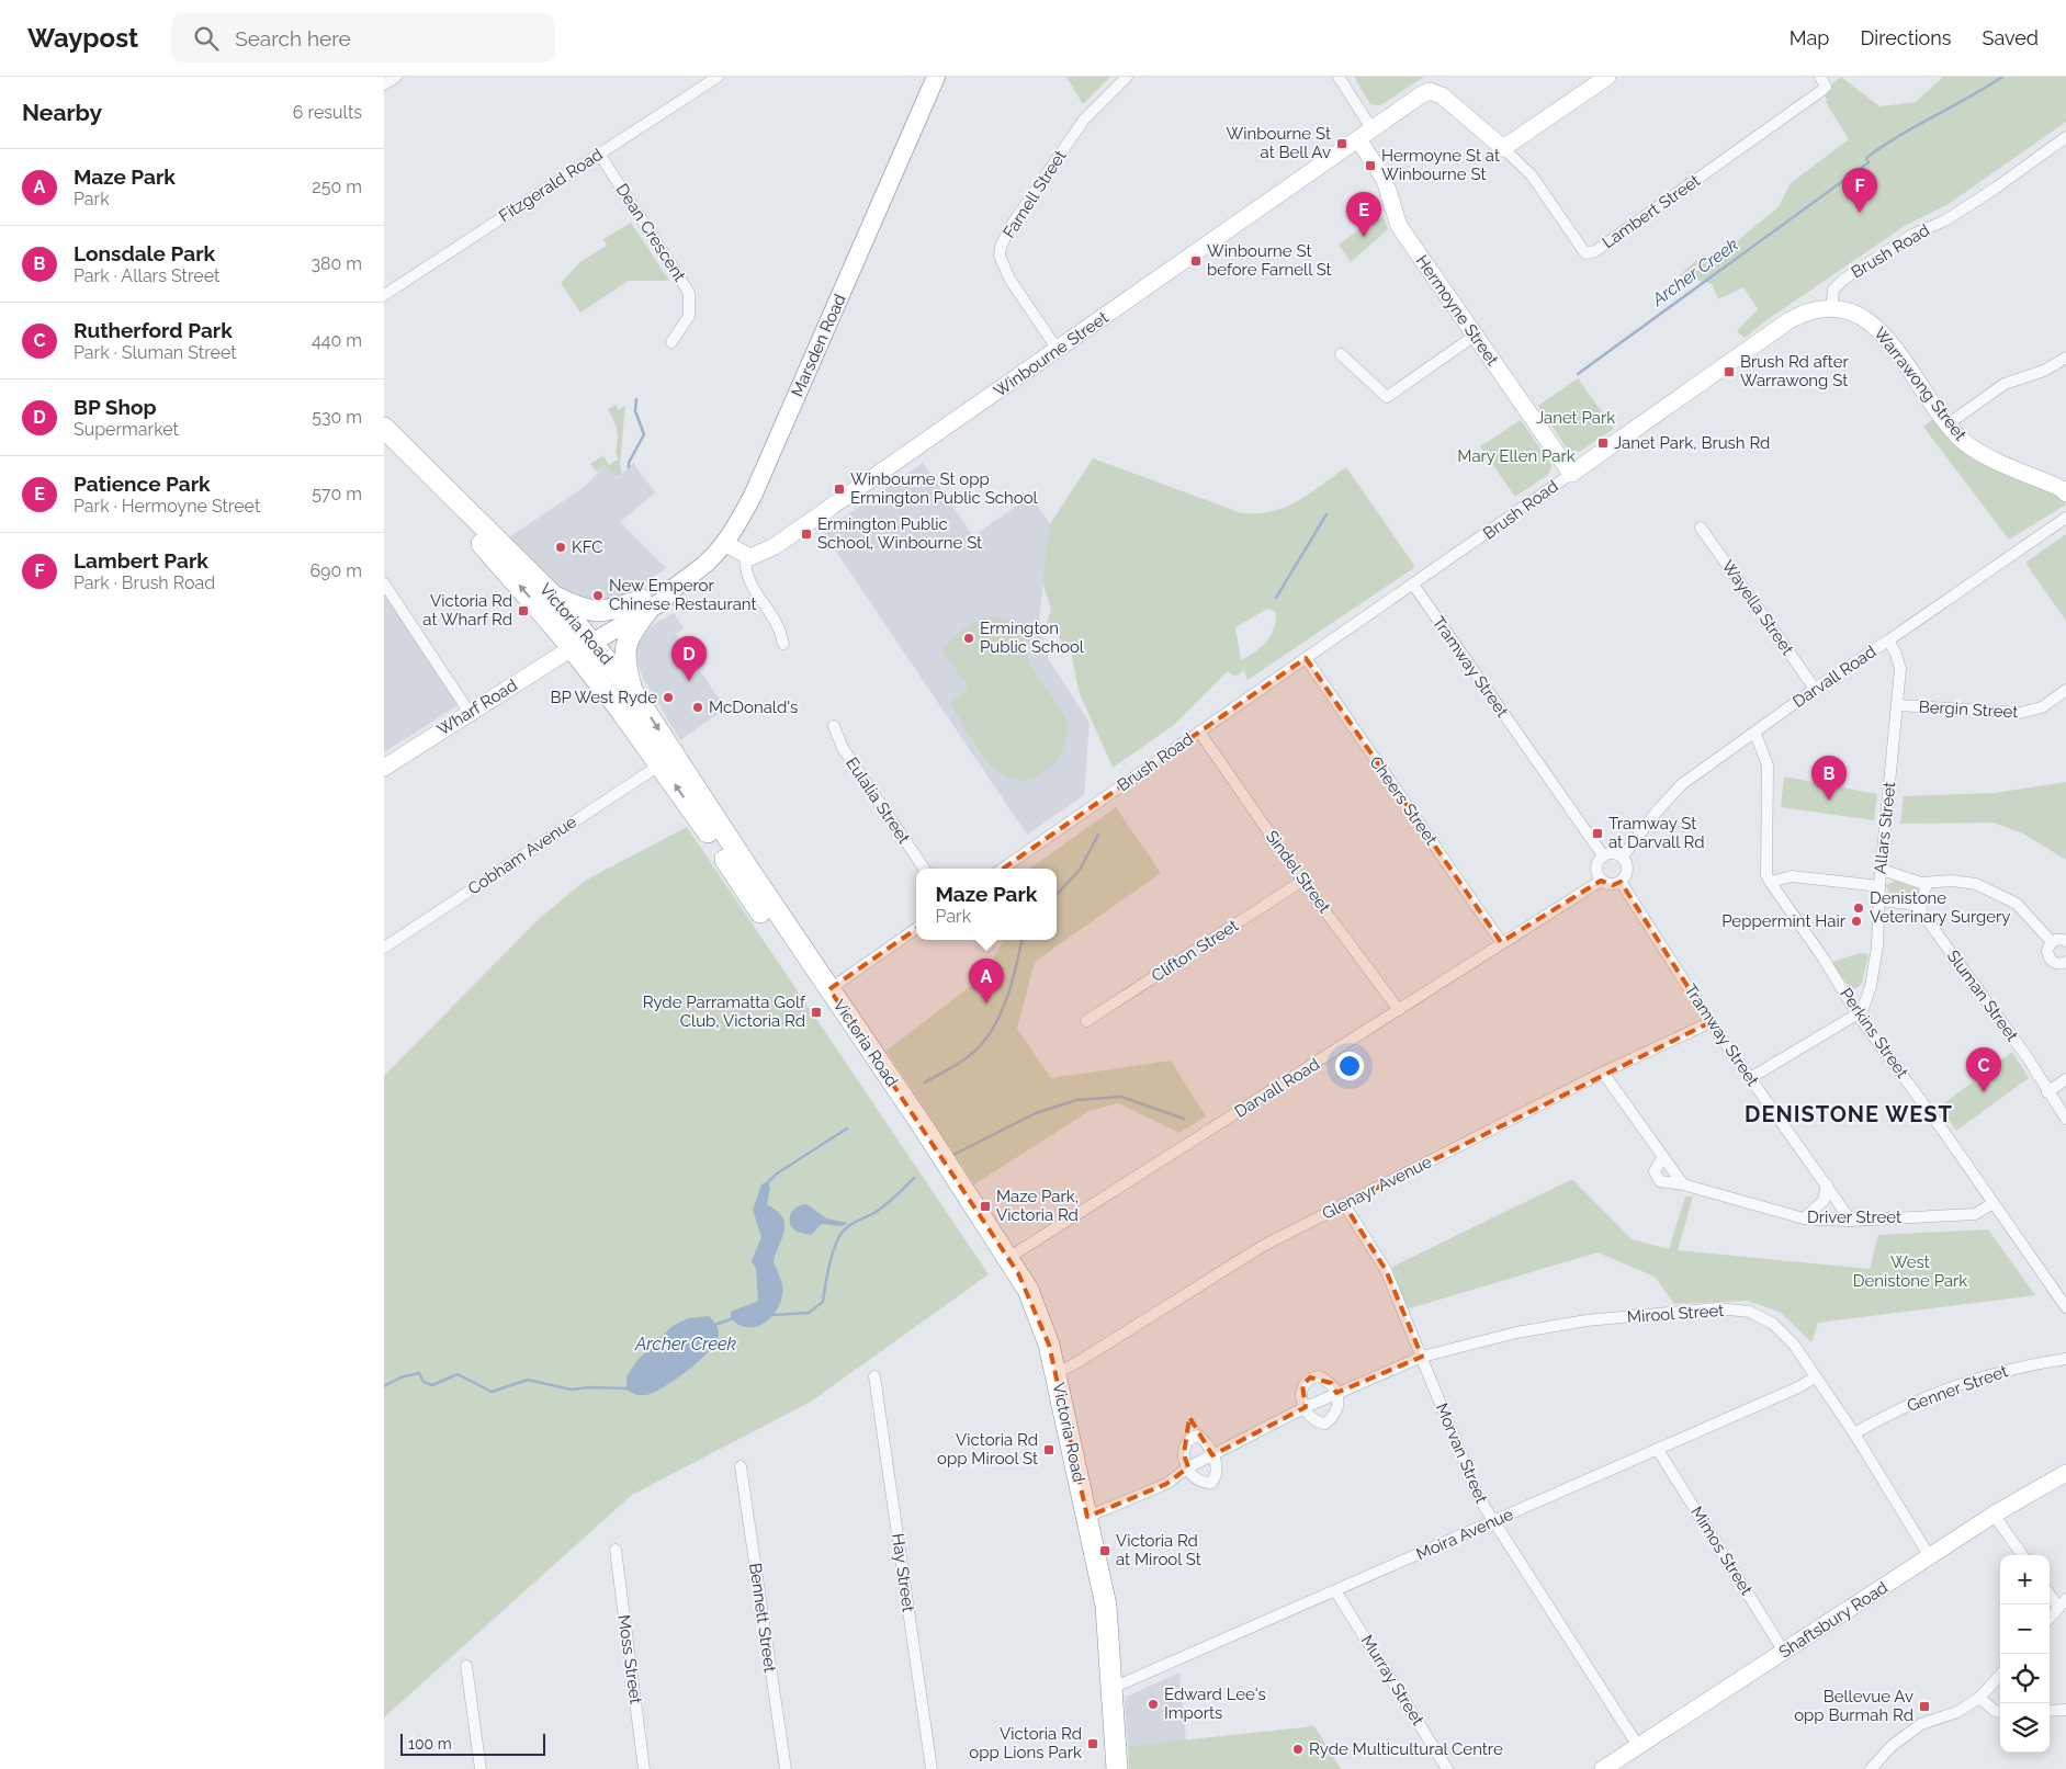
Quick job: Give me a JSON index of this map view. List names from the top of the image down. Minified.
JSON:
{"streets":{"highway":["Victoria Road"],"main road":["Marsden Road"],"street":["Fitzgerald Road","Farnell Street","Lambert Street","Dean Crescent","Brush Road","Hermoyne Street","Winbourne Street","Warrawong Street","Wayella Street","Tramway Street","Darvall Road","Wharf Road","Bergin Street","Eulalia Street","Cheers Street","Allars Street","Cobham Avenue","Sindel Street","Clifton Street","Sluman Street","Perkins Street","Glenayr Avenue","Driver Street","Mirool Street","Genner Street","Morvan Street","Moira Avenue","Mimos Street","Hay Street","Bennett Street","Shaftsbury Road","Moss Street","Murray Street"]},"crossings":[["Fitzgerald Road","Dean Crescent"],["Farnell Street","Winbourne Street"],["Lambert Street","Winbourne Street"],["Brush Road","Hermoyne Street"],["Brush Road","Warrawong Street"],["Brush Road","Tramway Street"],["Brush Road","Cheers Street"],["Brush Road","Sindel Street"],["Hermoyne Street","Winbourne Street"],["Marsden Road","Victoria Road"],["Marsden Road","Wharf Road"],["Wayella Street","Darvall Road"],["Victoria Road","Darvall Road"],["Victoria Road","Wharf Road"],["Victoria Road","Cobham Avenue"],["Victoria Road","Glenayr Avenue"],["Victoria Road","Mirool Street"],["Victoria Road","Moira Avenue"],["Tramway Street","Darvall Road"],["Tramway Street","Glenayr Avenue"],["Tramway Street","Driver Street"],["Darvall Road","Cheers Street"],["Darvall Road","Allars Street"],["Darvall Road","Sindel Street"],["Darvall Road","Perkins Street"],["Bergin Street","Allars Street"],["Allars Street","Perkins Street"],["Sindel Street","Clifton Street"],["Perkins Street","Driver Street"],["Glenayr Avenue","Morvan Street"],["Mirool Street","Genner Street"],["Mirool Street","Morvan Street"],["Mirool Street","Moira Avenue"],["Mirool Street","Shaftsbury Road"],["Morvan Street","Moira Avenue"],["Morvan Street","Shaftsbury Road"],["Moira Avenue","Mimos Street"],["Moira Avenue","Murray Street"],["Mimos Street","Shaftsbury Road"]],"districts":["DENISTONE WEST"],"water":["Archer Creek"],"parks":["Janet Park","Mary Ellen Park","West Denistone Park"],"places":{"transit":["Winbourne St at Bell Av","Hermoyne St at Winbourne St","Winbourne St before Farnell St","Brush Rd after Warrawong St","Janet Park, Brush Rd","Winbourne St opp Ermington Public School","Ermington Public School, Winbourne St","Victoria Rd at Wharf Rd","Tramway St at Darvall Rd","Ryde Parramatta Golf Club, Victoria Rd","Maze Park, Victoria Rd","Victoria Rd opp Mirool St","Victoria Rd at Mirool St","Bellevue Av opp Burmah Rd","Victoria Rd opp Lions Park"],"other":["KFC","New Emperor Chinese Restaurant","Ermington Public School","BP West Ryde","McDonald's","Denistone Veterinary Surgery","Peppermint Hair","Edward Lee's Imports","Ryde Multicultural Centre"]},"scale_bar":"100 m","page":{"header":"Waypost","search":"Search here","nav":["Map","Directions","Saved"],"heading":["Nearby","6 results"],"list":[{"mark":"A","name":"Maze Park","note":"Park","value":"250 m"},{"mark":"B","name":"Lonsdale Park","note":"Park · Allars Street","value":"380 m"},{"mark":"C","name":"Rutherford Park","note":"Park · Sluman Street","value":"440 m"},{"mark":"D","name":"BP Shop","note":"Supermarket","value":"530 m"},{"mark":"E","name":"Patience Park","note":"Park · Hermoyne Street","value":"570 m"},{"mark":"F","name":"Lambert Park","note":"Park · Brush Road","value":"690 m"}],"pins":["F","E","D","B","A","C"],"popup":["Maze Park","Park"],"map_buttons":["+","−"],"scale":"100 m"}}
